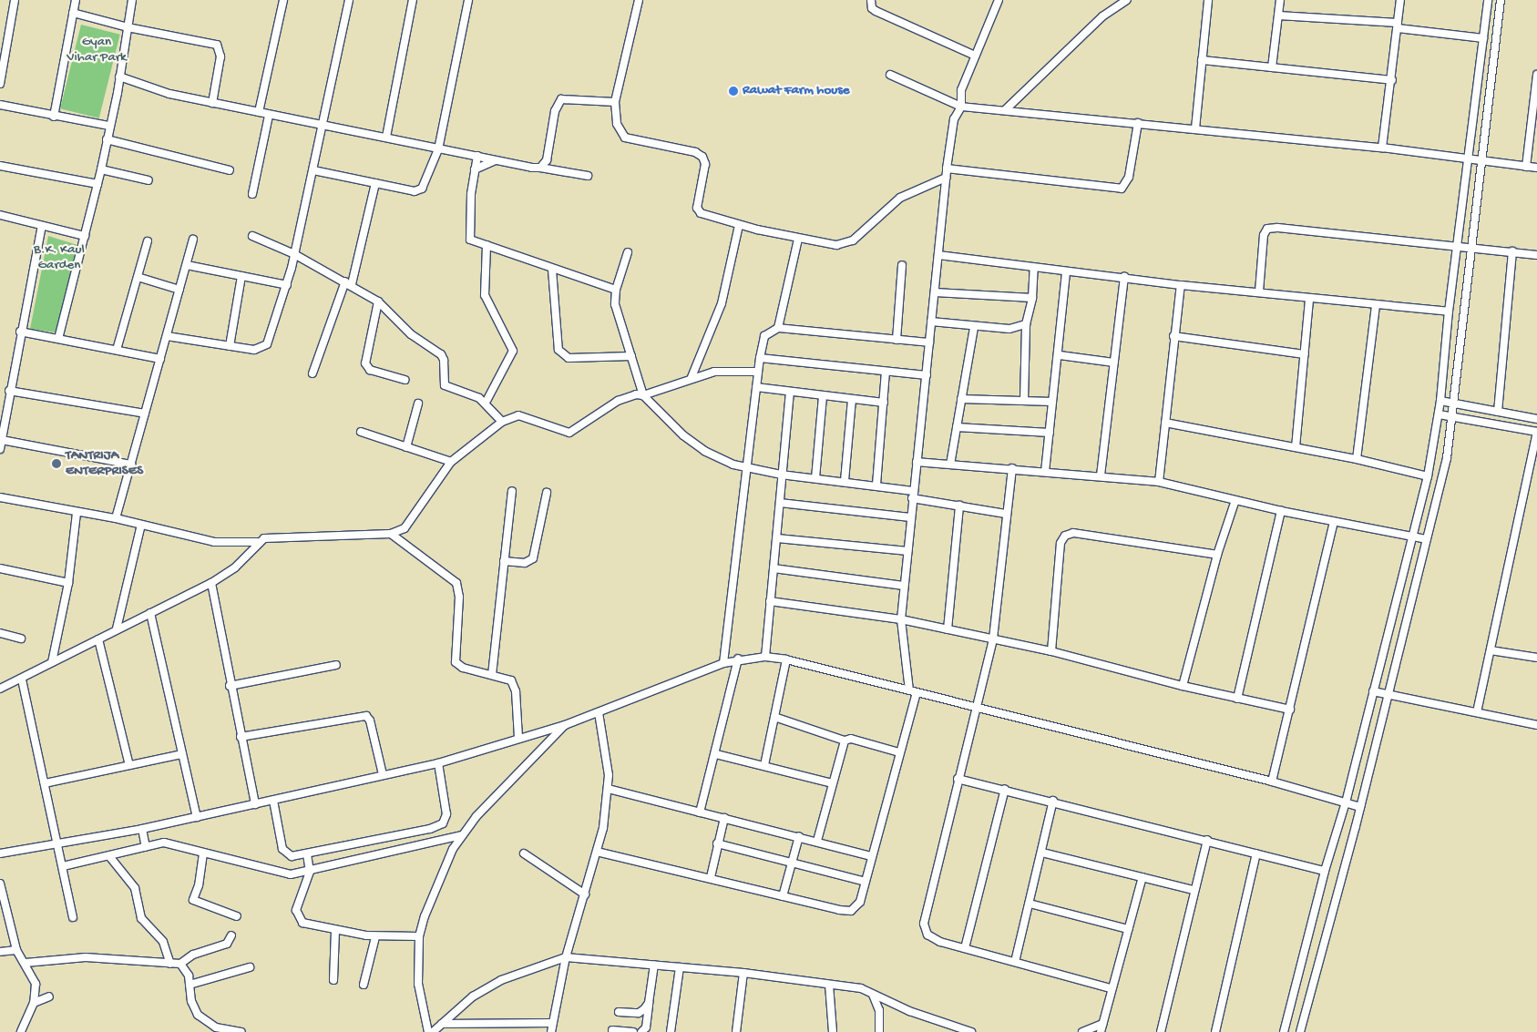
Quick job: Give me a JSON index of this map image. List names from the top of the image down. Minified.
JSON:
{"parks":["Gyan Vihar Park","B.K. Kaul Garden"],"places":["Rawat Farm house","TANTRIJA ENTERPRISES"]}
